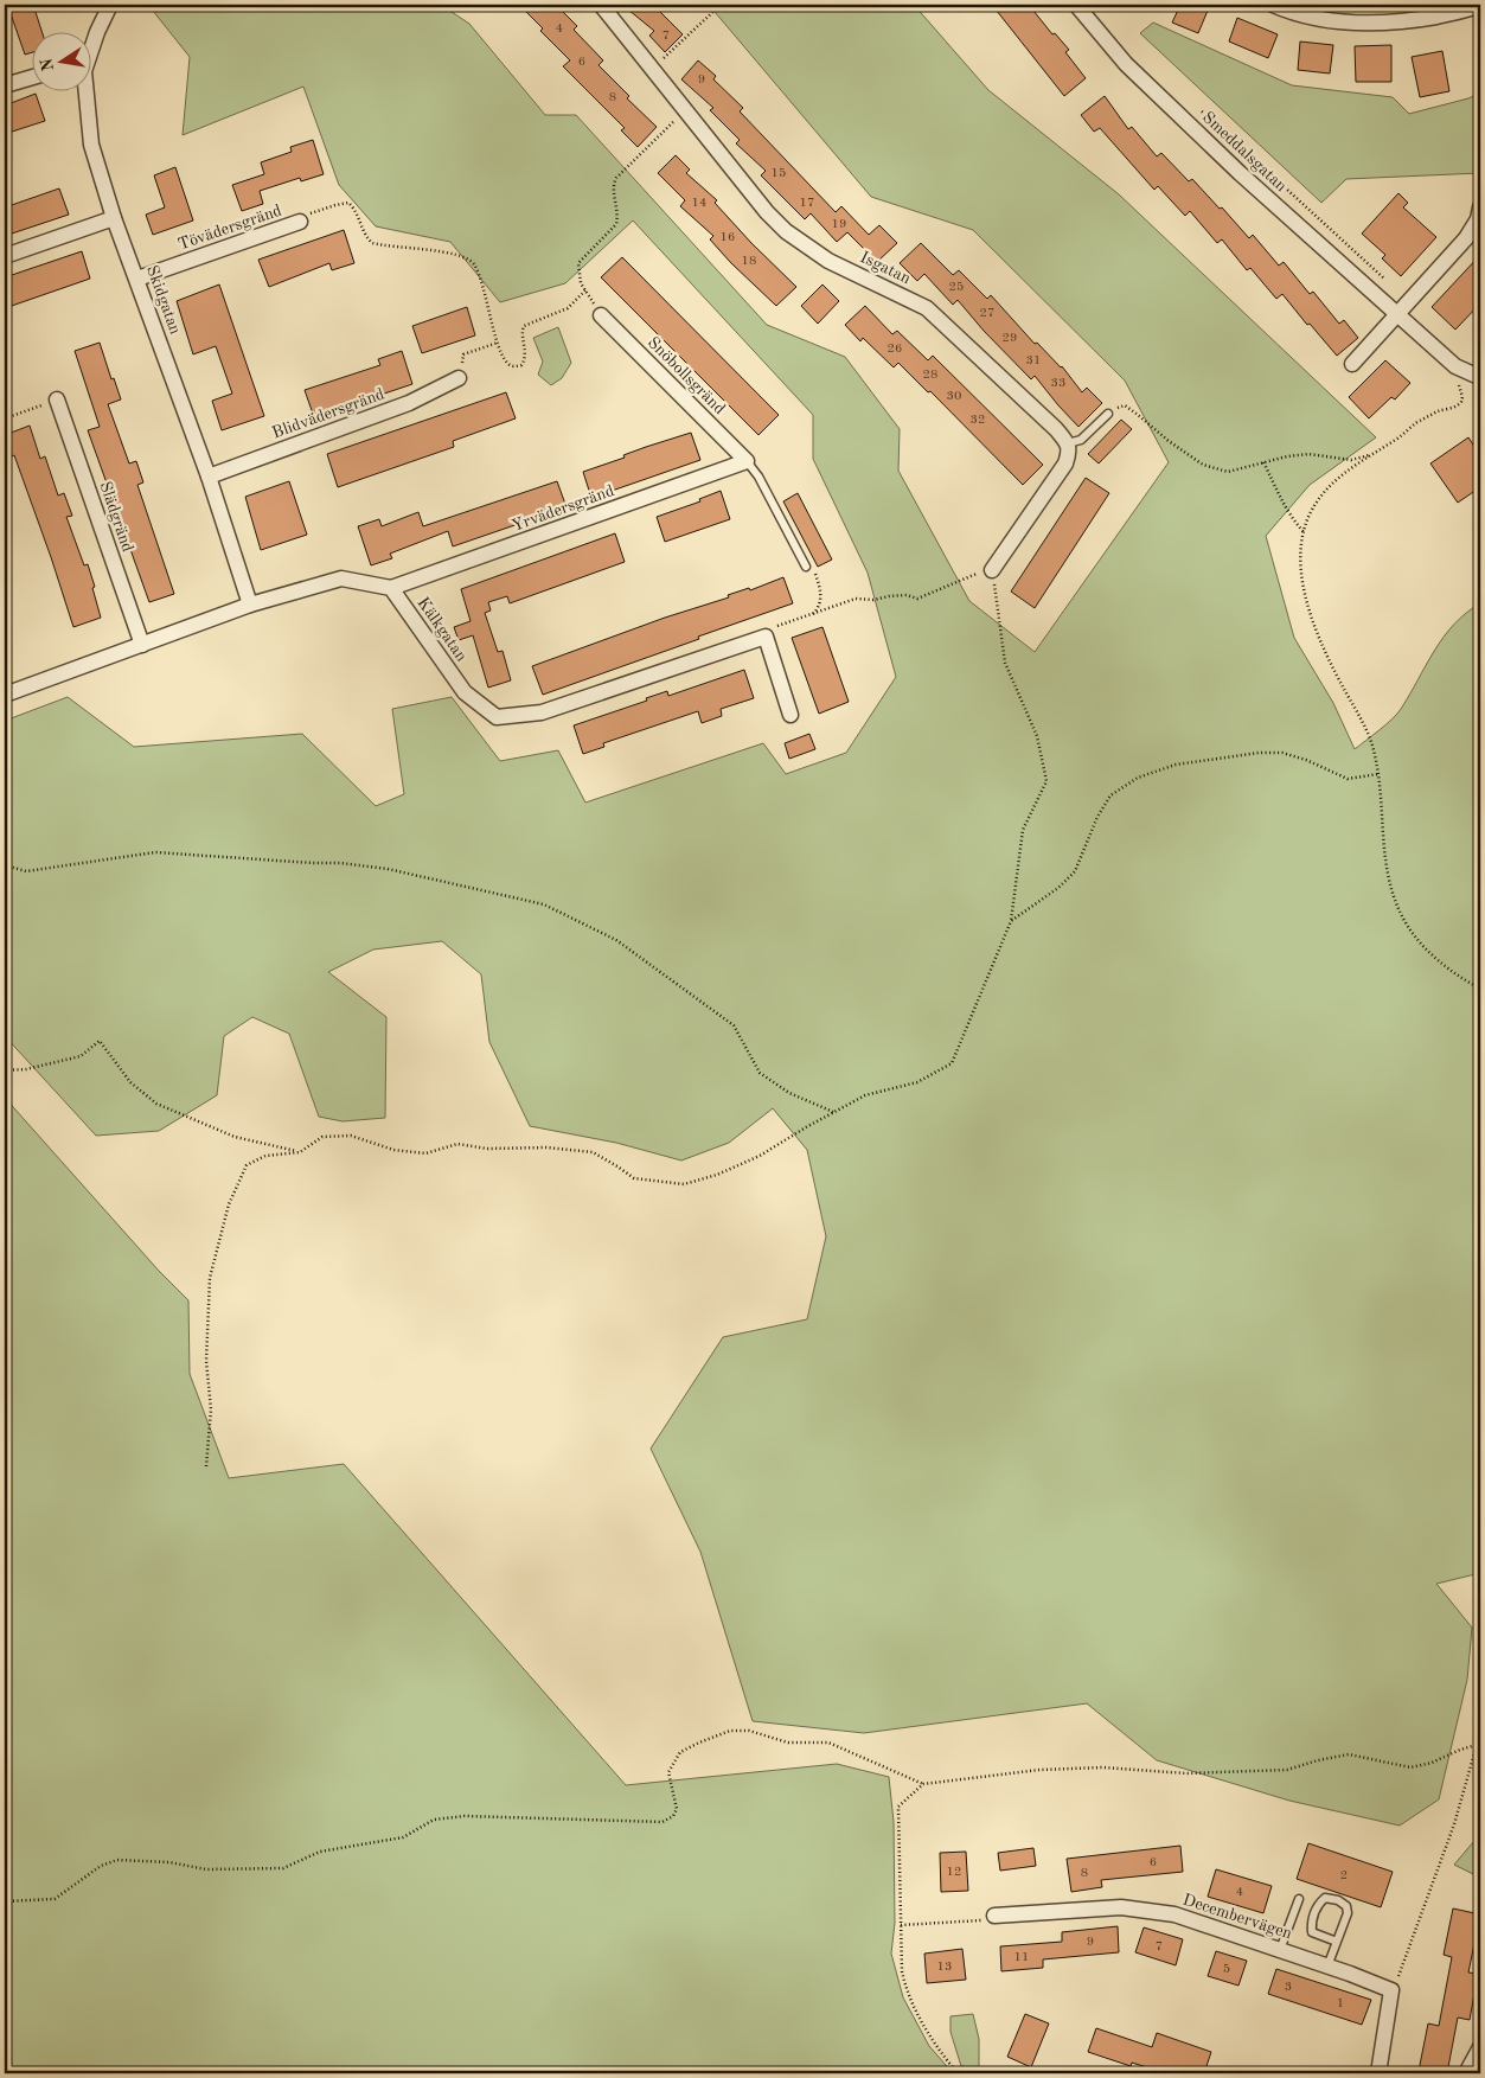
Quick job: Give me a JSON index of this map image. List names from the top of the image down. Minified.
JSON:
{"streets":{"street":["Smeddalsgatan","Tövädersgränd","Isgatan","Skidgatan","Snöbollsgränd","Blidvädersgränd","Yrvädersgränd","Slädgränd","Kälkgatan","Decembervägen"]},"crossings":[["Tövädersgränd","Skidgatan"],["Skidgatan","Blidvädersgränd"],["Snöbollsgränd","Yrvädersgränd"],["Yrvädersgränd","Kälkgatan"]],"house_numbers":["4","7","6","9","8","15","14","17","19","16","18","25","27","29","26","31","28","33","30","32","6","12","8","2","4","9","7","11","13","5","3","1"],"north":"left"}
